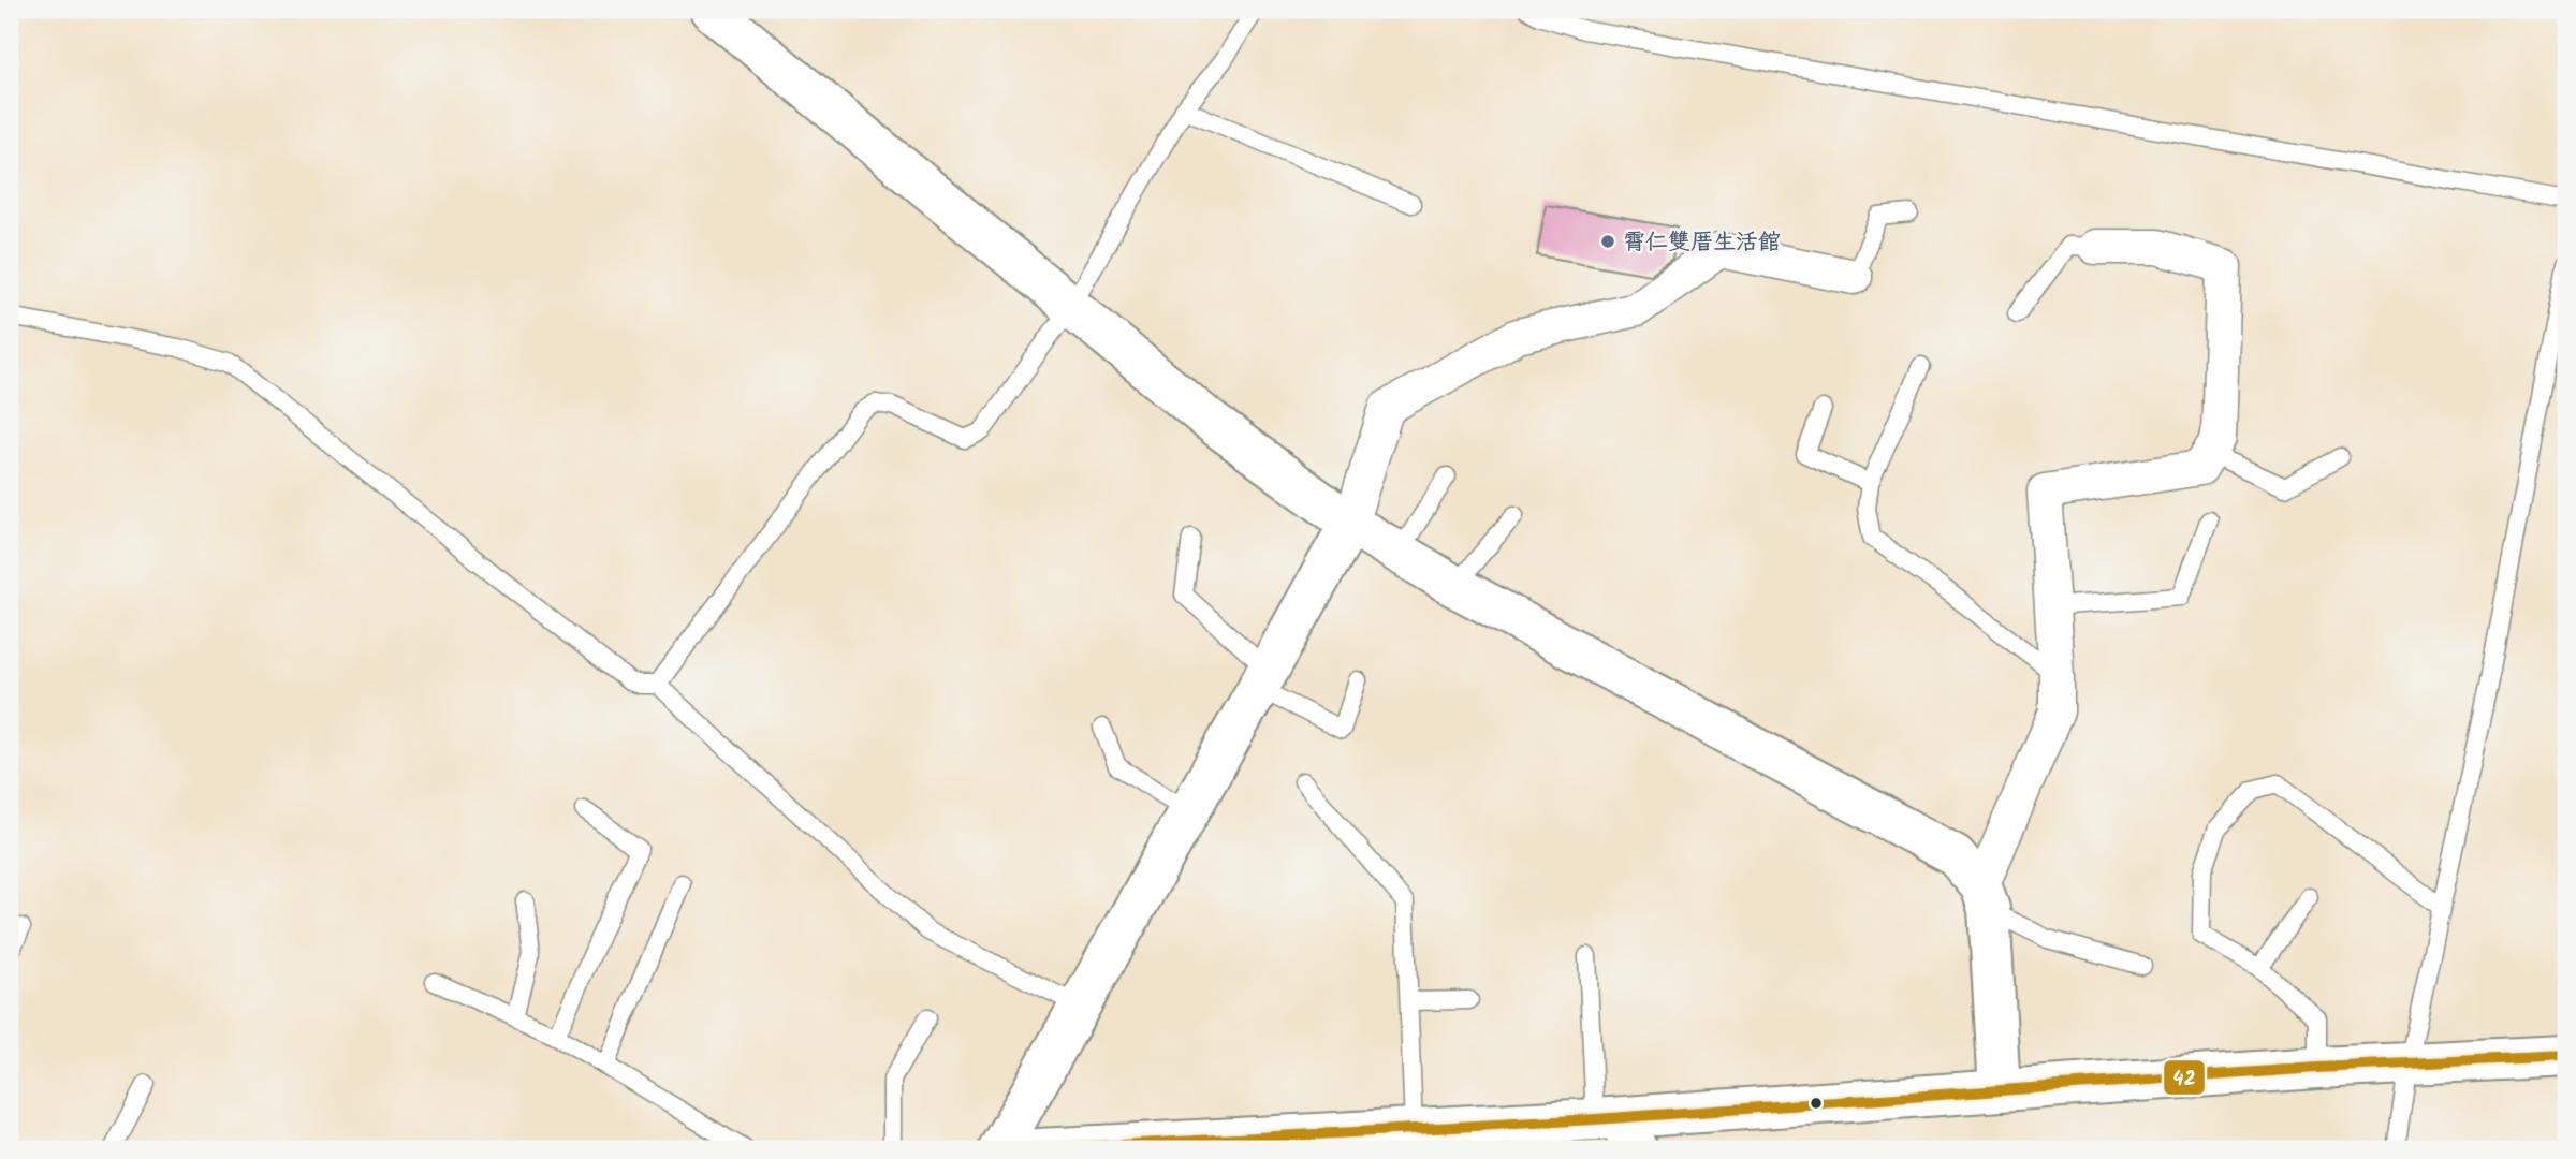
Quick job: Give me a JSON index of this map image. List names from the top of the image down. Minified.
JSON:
{"places":["霄仁雙厝生活館"],"lines":["transit line 42"]}
